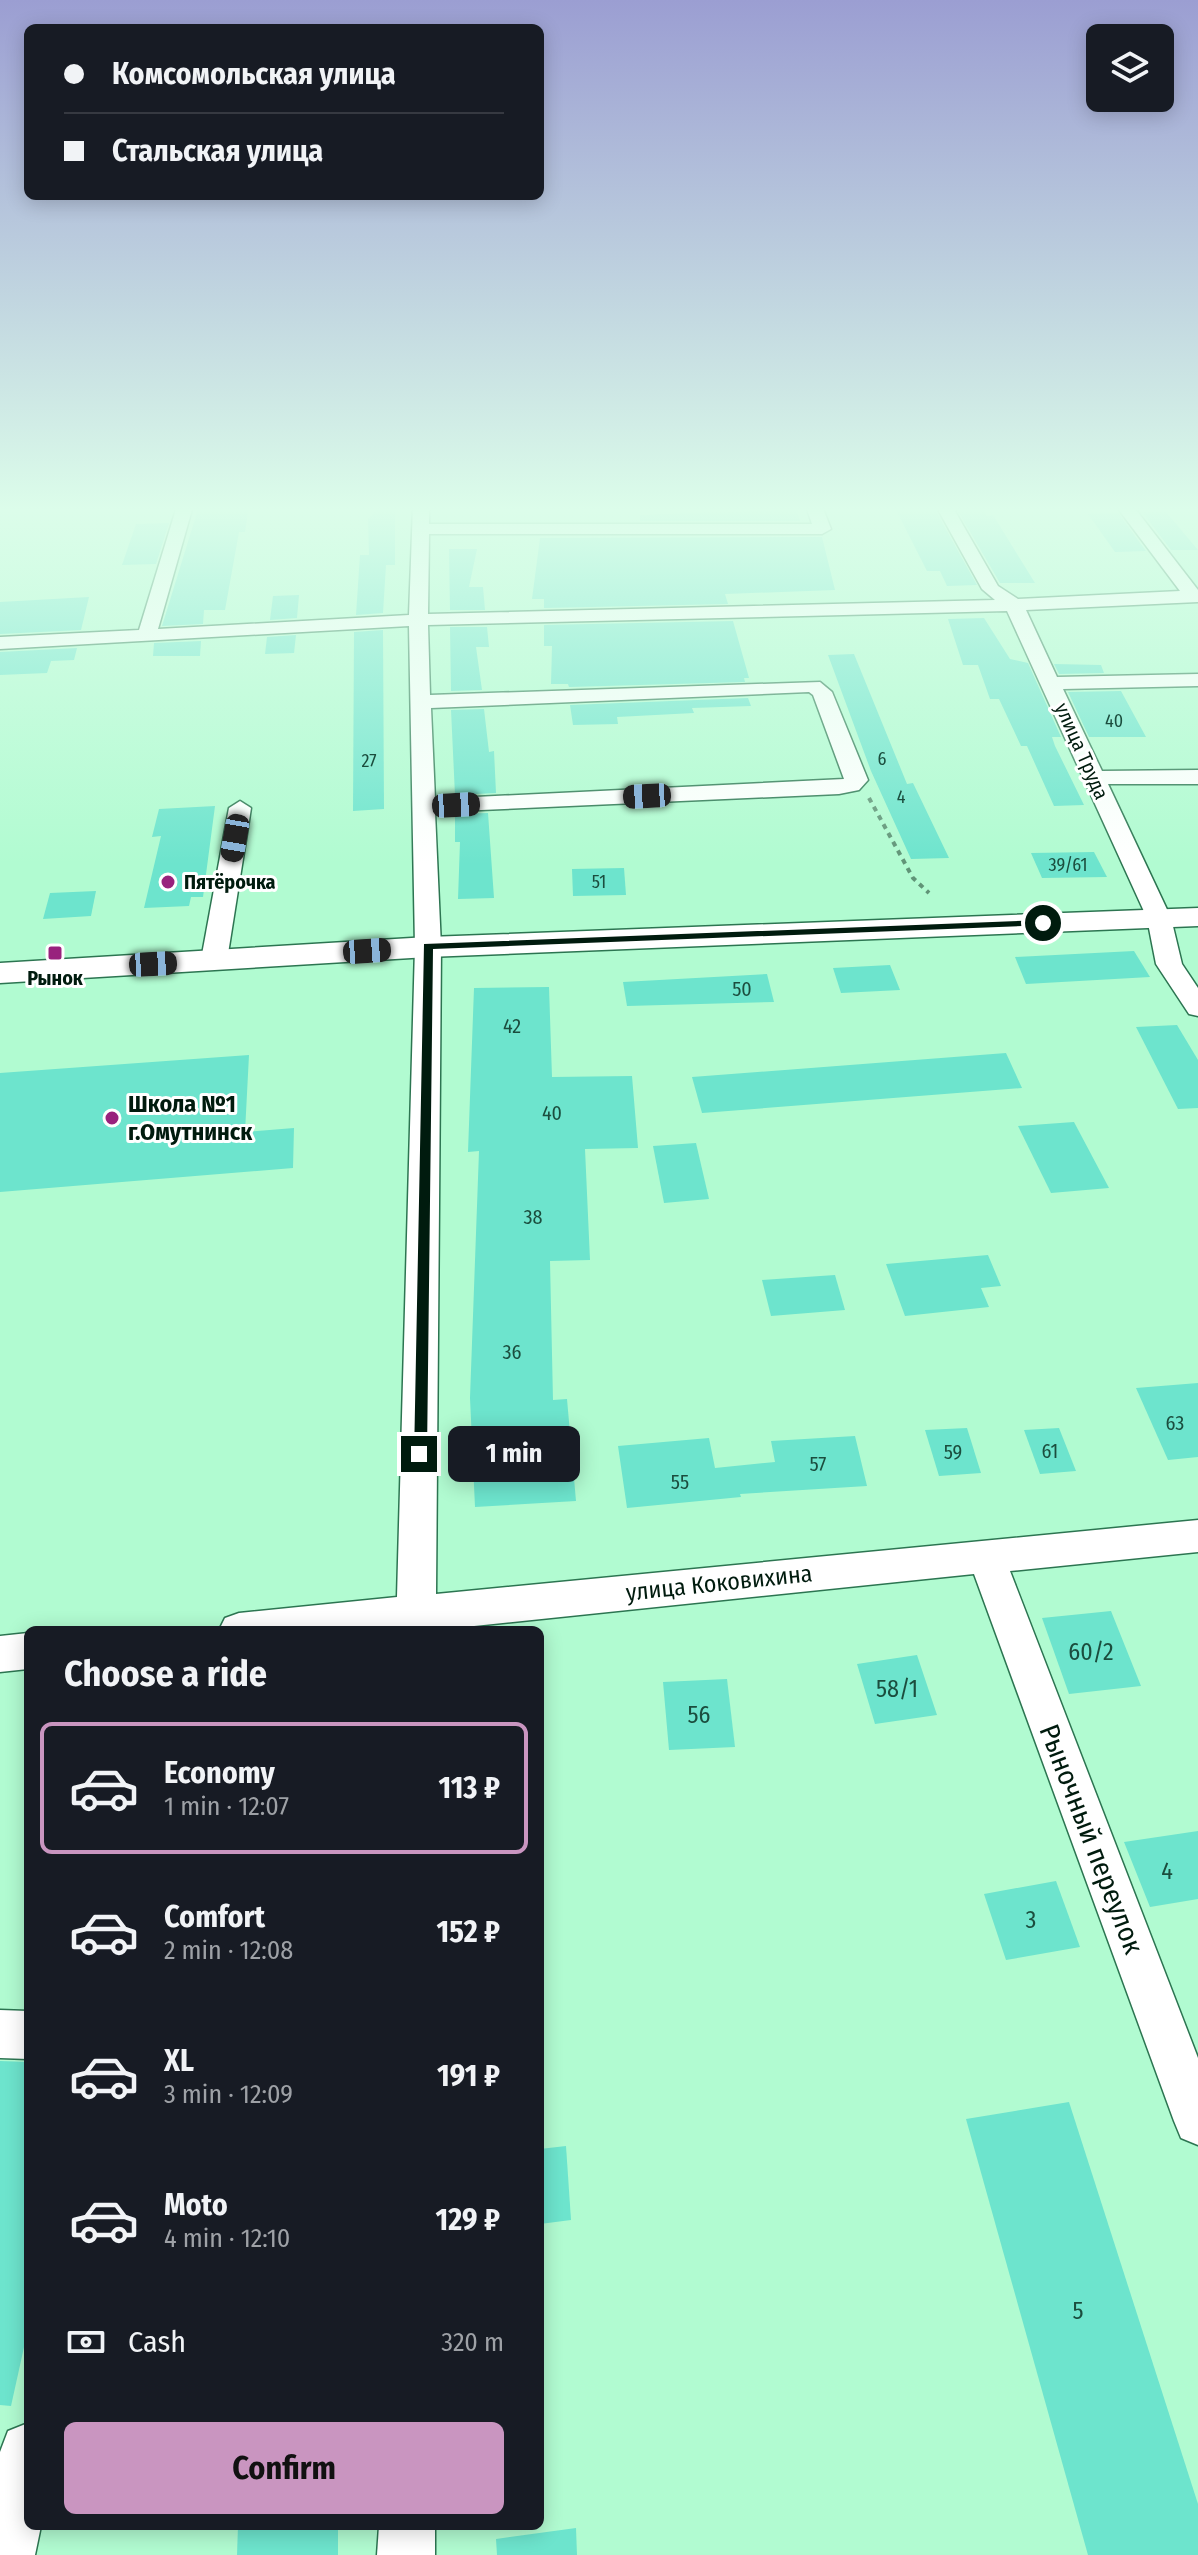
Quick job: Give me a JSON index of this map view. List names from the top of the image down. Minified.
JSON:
{"streets":{"street":["улица Труда","улица Коковихина","Рыночный переулок"]},"crossings":[["улица Коковихина","Рыночный переулок"]],"places":{"other":["Пятёрочка","Школа №1 г.Омутнинск"],"transit":["Рынок"]},"house_numbers":["40","6","27","4","39/61","51","50","42","40","38","36","63","61","59","57","55","60/2","58/1","56","4","3","5"],"page":{"banner":["Комсомольская улица","Стальская улица"],"bubble":"1 min","heading":"Choose a ride","list":[{"name":"Economy","note":"1 min · 12:07","value":"113 ₽"},{"name":"Comfort","note":"2 min · 12:08","value":"152 ₽"},{"name":"XL","note":"3 min · 12:09","value":"191 ₽"},{"name":"Moto","note":"4 min · 12:10","value":"129 ₽"}],"pay":["Cash","320 m"],"buttons":"Confirm"}}
